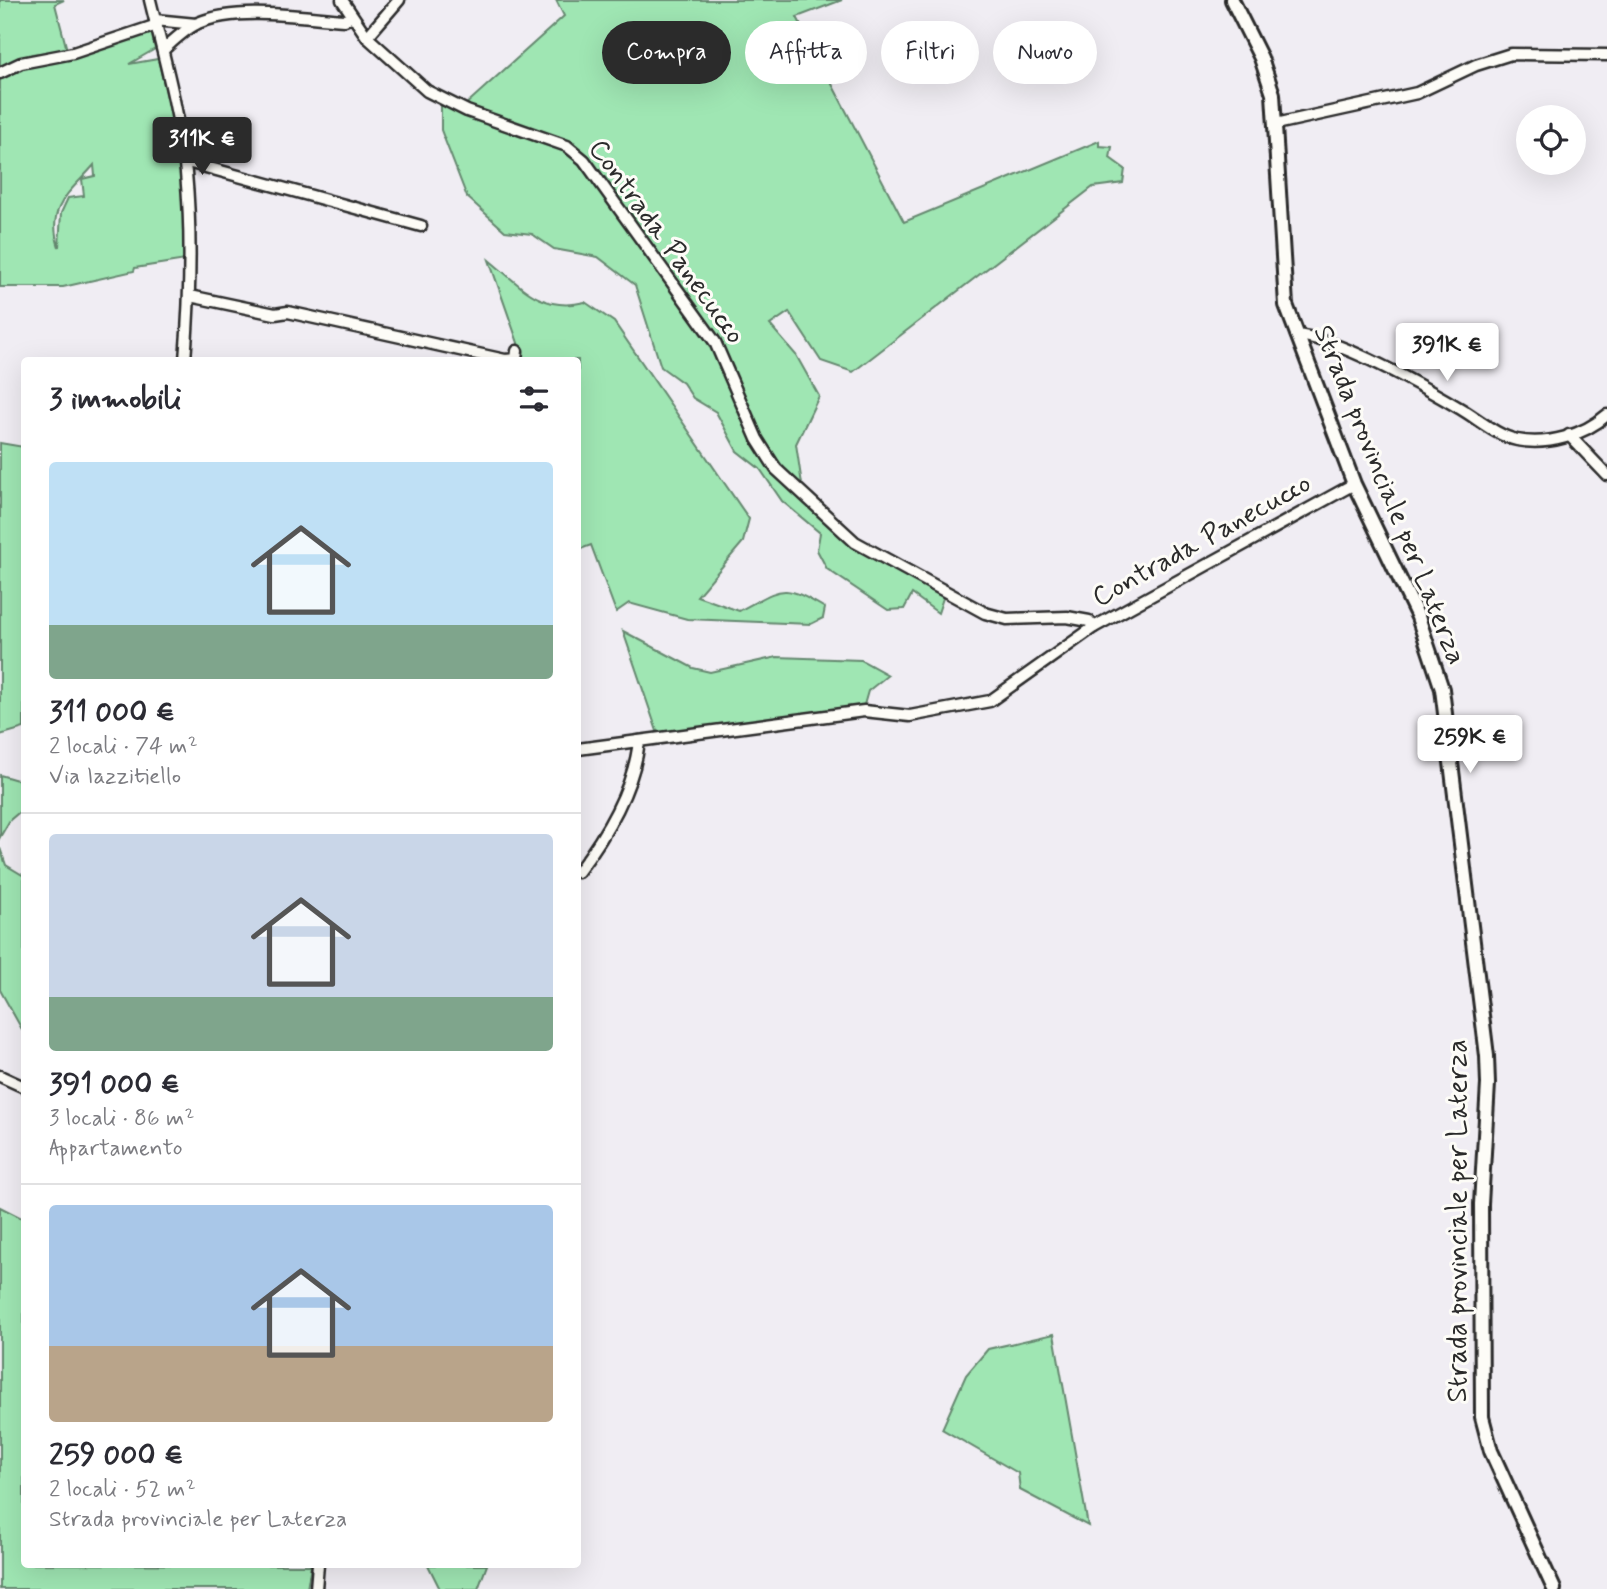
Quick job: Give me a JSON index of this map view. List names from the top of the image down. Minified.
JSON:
{"streets":{"main road":["Strada provinciale per Laterza"],"street":["Contrada Panecucco"]},"crossings":[["Contrada Panecucco","Strada provinciale per Laterza"]],"page":{"chip":["Compra","Affitta","Filtri","Nuovo"],"price":["311K €","391K €","259K €"],"heading":"3 immobili","list":[{"name":"311 000 €","note":"2 locali · 74 m² · Via Iazzitiello"},{"name":"391 000 €","note":"3 locali · 86 m² · Appartamento"},{"name":"259 000 €","note":"2 locali · 52 m² · Strada provinciale per Laterza"}]}}
